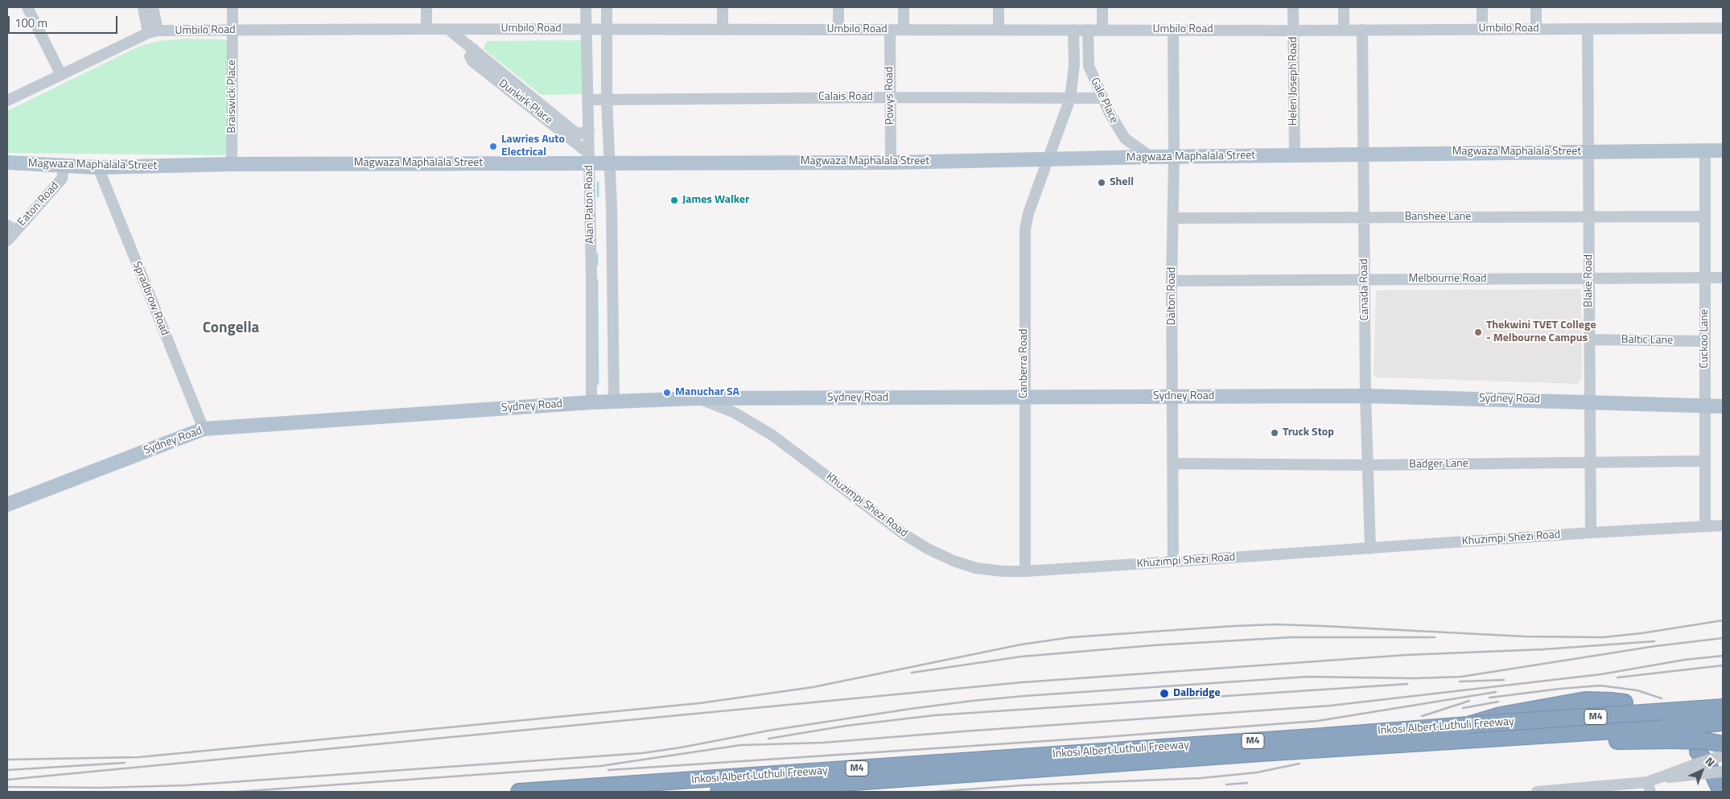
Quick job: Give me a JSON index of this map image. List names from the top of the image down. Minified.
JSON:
{"streets":{"highway":["M4","Inkosi Albert Luthuli Freeway"],"main road":["Magwaza Maphalala Street","Sydney Road"],"street":["Umbilo Road","Helen Joseph Road","Powys Road","Braiswick Place","Calais Road","Gale Place","Dunkirk Place","Eaton Road","Alan Paton Road","Banshee Lane","Melbourne Road","Blake Road","Canada Road","Dalton Road","Spradbrow Road","Cuckoo Lane","Baltic Lane","Canberra Road","Badger Lane","Khuzimpi Shezi Road"]},"crossings":[["Umbilo Road","Helen Joseph Road"],["Umbilo Road","Powys Road"],["Umbilo Road","Braiswick Place"],["Umbilo Road","Gale Place"],["Umbilo Road","Dunkirk Place"],["Umbilo Road","Alan Paton Road"],["Umbilo Road","Blake Road"],["Umbilo Road","Canada Road"],["Umbilo Road","Dalton Road"],["Helen Joseph Road","Magwaza Maphalala Street"],["Powys Road","Calais Road"],["Powys Road","Magwaza Maphalala Street"],["Braiswick Place","Magwaza Maphalala Street"],["Calais Road","Gale Place"],["Calais Road","Alan Paton Road"],["Gale Place","Magwaza Maphalala Street"],["Gale Place","Canberra Road"],["Dunkirk Place","Magwaza Maphalala Street"],["Dunkirk Place","Alan Paton Road"],["Magwaza Maphalala Street","Eaton Road"],["Magwaza Maphalala Street","Alan Paton Road"],["Magwaza Maphalala Street","Blake Road"],["Magwaza Maphalala Street","Canada Road"],["Magwaza Maphalala Street","Dalton Road"],["Magwaza Maphalala Street","Spradbrow Road"],["Magwaza Maphalala Street","Cuckoo Lane"],["Magwaza Maphalala Street","Canberra Road"],["Alan Paton Road","Sydney Road"],["Banshee Lane","Blake Road"],["Banshee Lane","Canada Road"],["Banshee Lane","Dalton Road"],["Banshee Lane","Cuckoo Lane"],["Melbourne Road","Blake Road"],["Melbourne Road","Canada Road"],["Melbourne Road","Dalton Road"],["Melbourne Road","Cuckoo Lane"],["Blake Road","Baltic Lane"],["Blake Road","Sydney Road"],["Blake Road","Badger Lane"],["Blake Road","Khuzimpi Shezi Road"],["Canada Road","Sydney Road"],["Canada Road","Badger Lane"],["Canada Road","Khuzimpi Shezi Road"],["Dalton Road","Sydney Road"],["Dalton Road","Badger Lane"],["Dalton Road","Khuzimpi Shezi Road"],["Spradbrow Road","Sydney Road"],["Cuckoo Lane","Baltic Lane"],["Cuckoo Lane","Sydney Road"],["Cuckoo Lane","Badger Lane"],["Cuckoo Lane","Khuzimpi Shezi Road"],["Canberra Road","Sydney Road"],["Canberra Road","Khuzimpi Shezi Road"],["Sydney Road","Khuzimpi Shezi Road"]],"districts":["Congella"],"places":["Lawries Auto Electrical","Shell","James Walker","Thekwini TVET College - Melbourne Campus","Manuchar SA","Truck Stop","Dalbridge"],"scale_bar":"100 m","north":"top right"}
